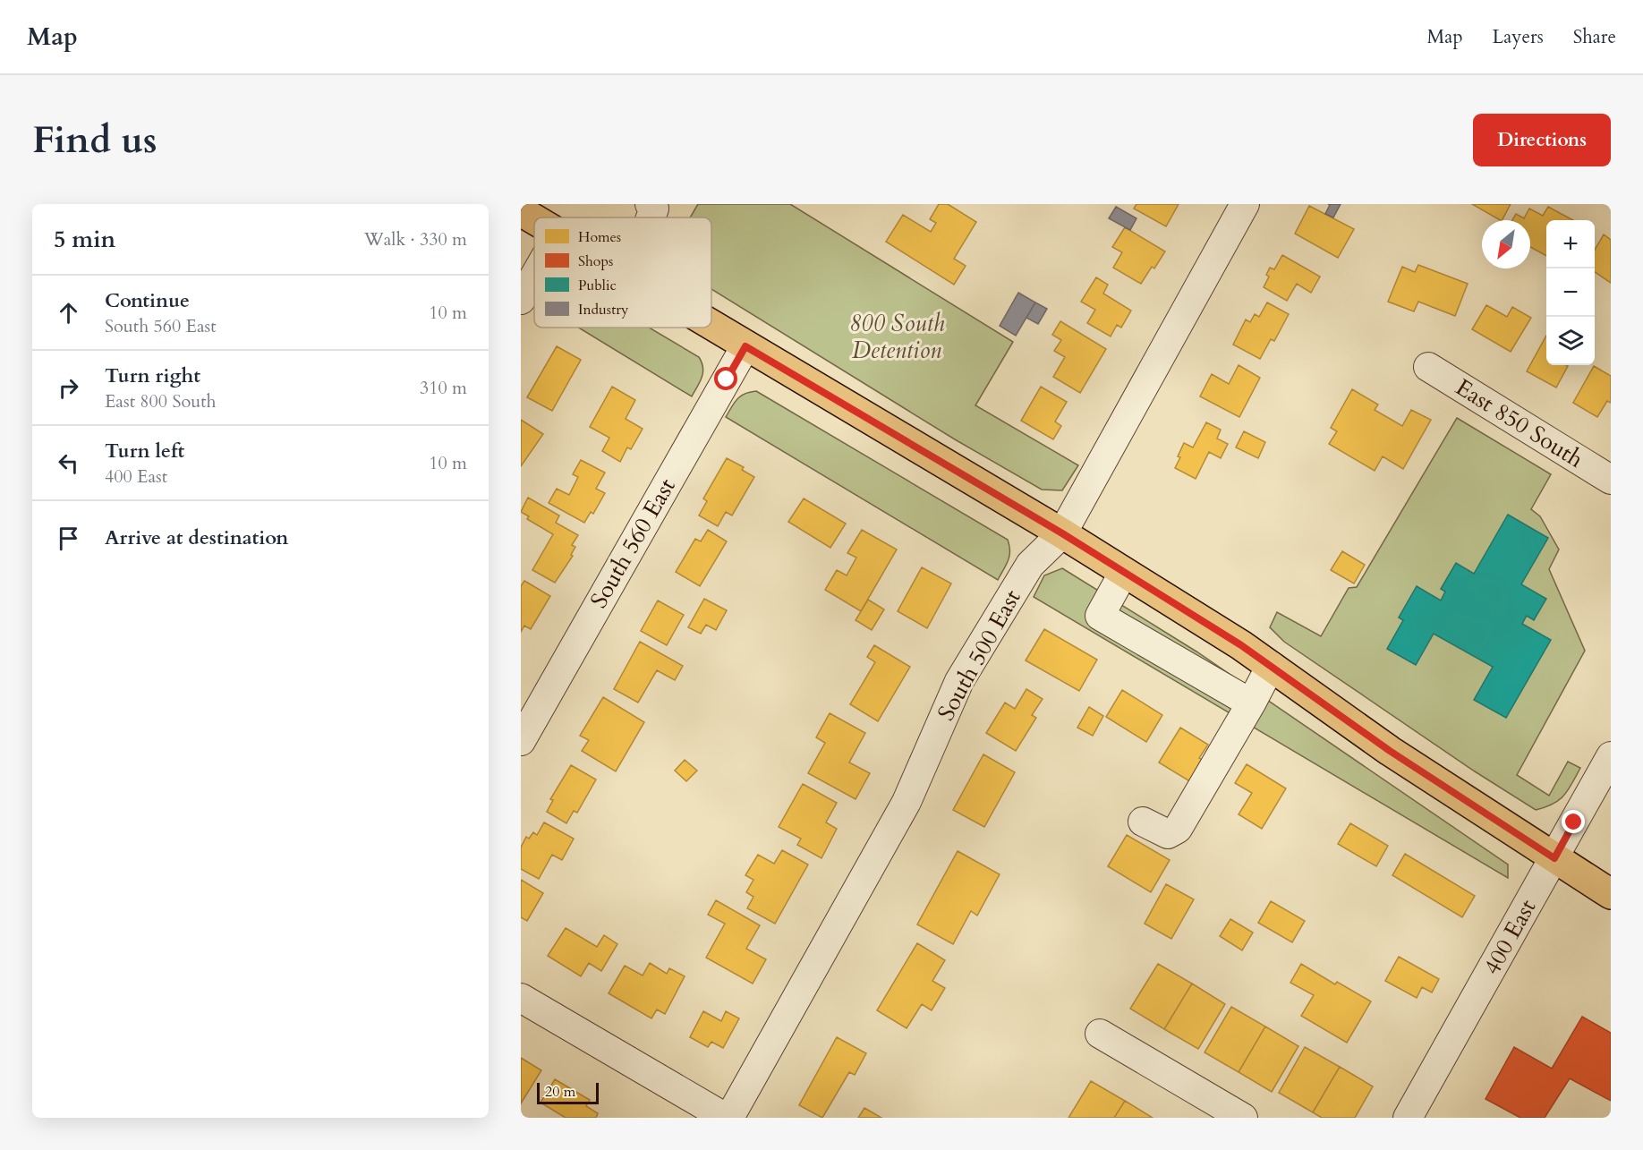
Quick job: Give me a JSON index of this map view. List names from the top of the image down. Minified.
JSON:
{"streets":{"street":["East 850 South","South 560 East","South 500 East","400 East"]},"parks":["800 South Detention"],"legend":["Homes","Shops","Public","Industry"],"scale_bar":"20 m","north":"bottom left","page":{"header":"Map","nav":["Map","Layers","Share"],"buttons":"Directions","title":"Find us","heading":["5 min","Walk · 330 m"],"map_buttons":["+","−"],"list":[["Continue","South 560 East","10 m"],["Turn right","East 800 South","310 m"],["Turn left","400 East","10 m"],"Arrive at destination"],"scale":"20 m"}}
